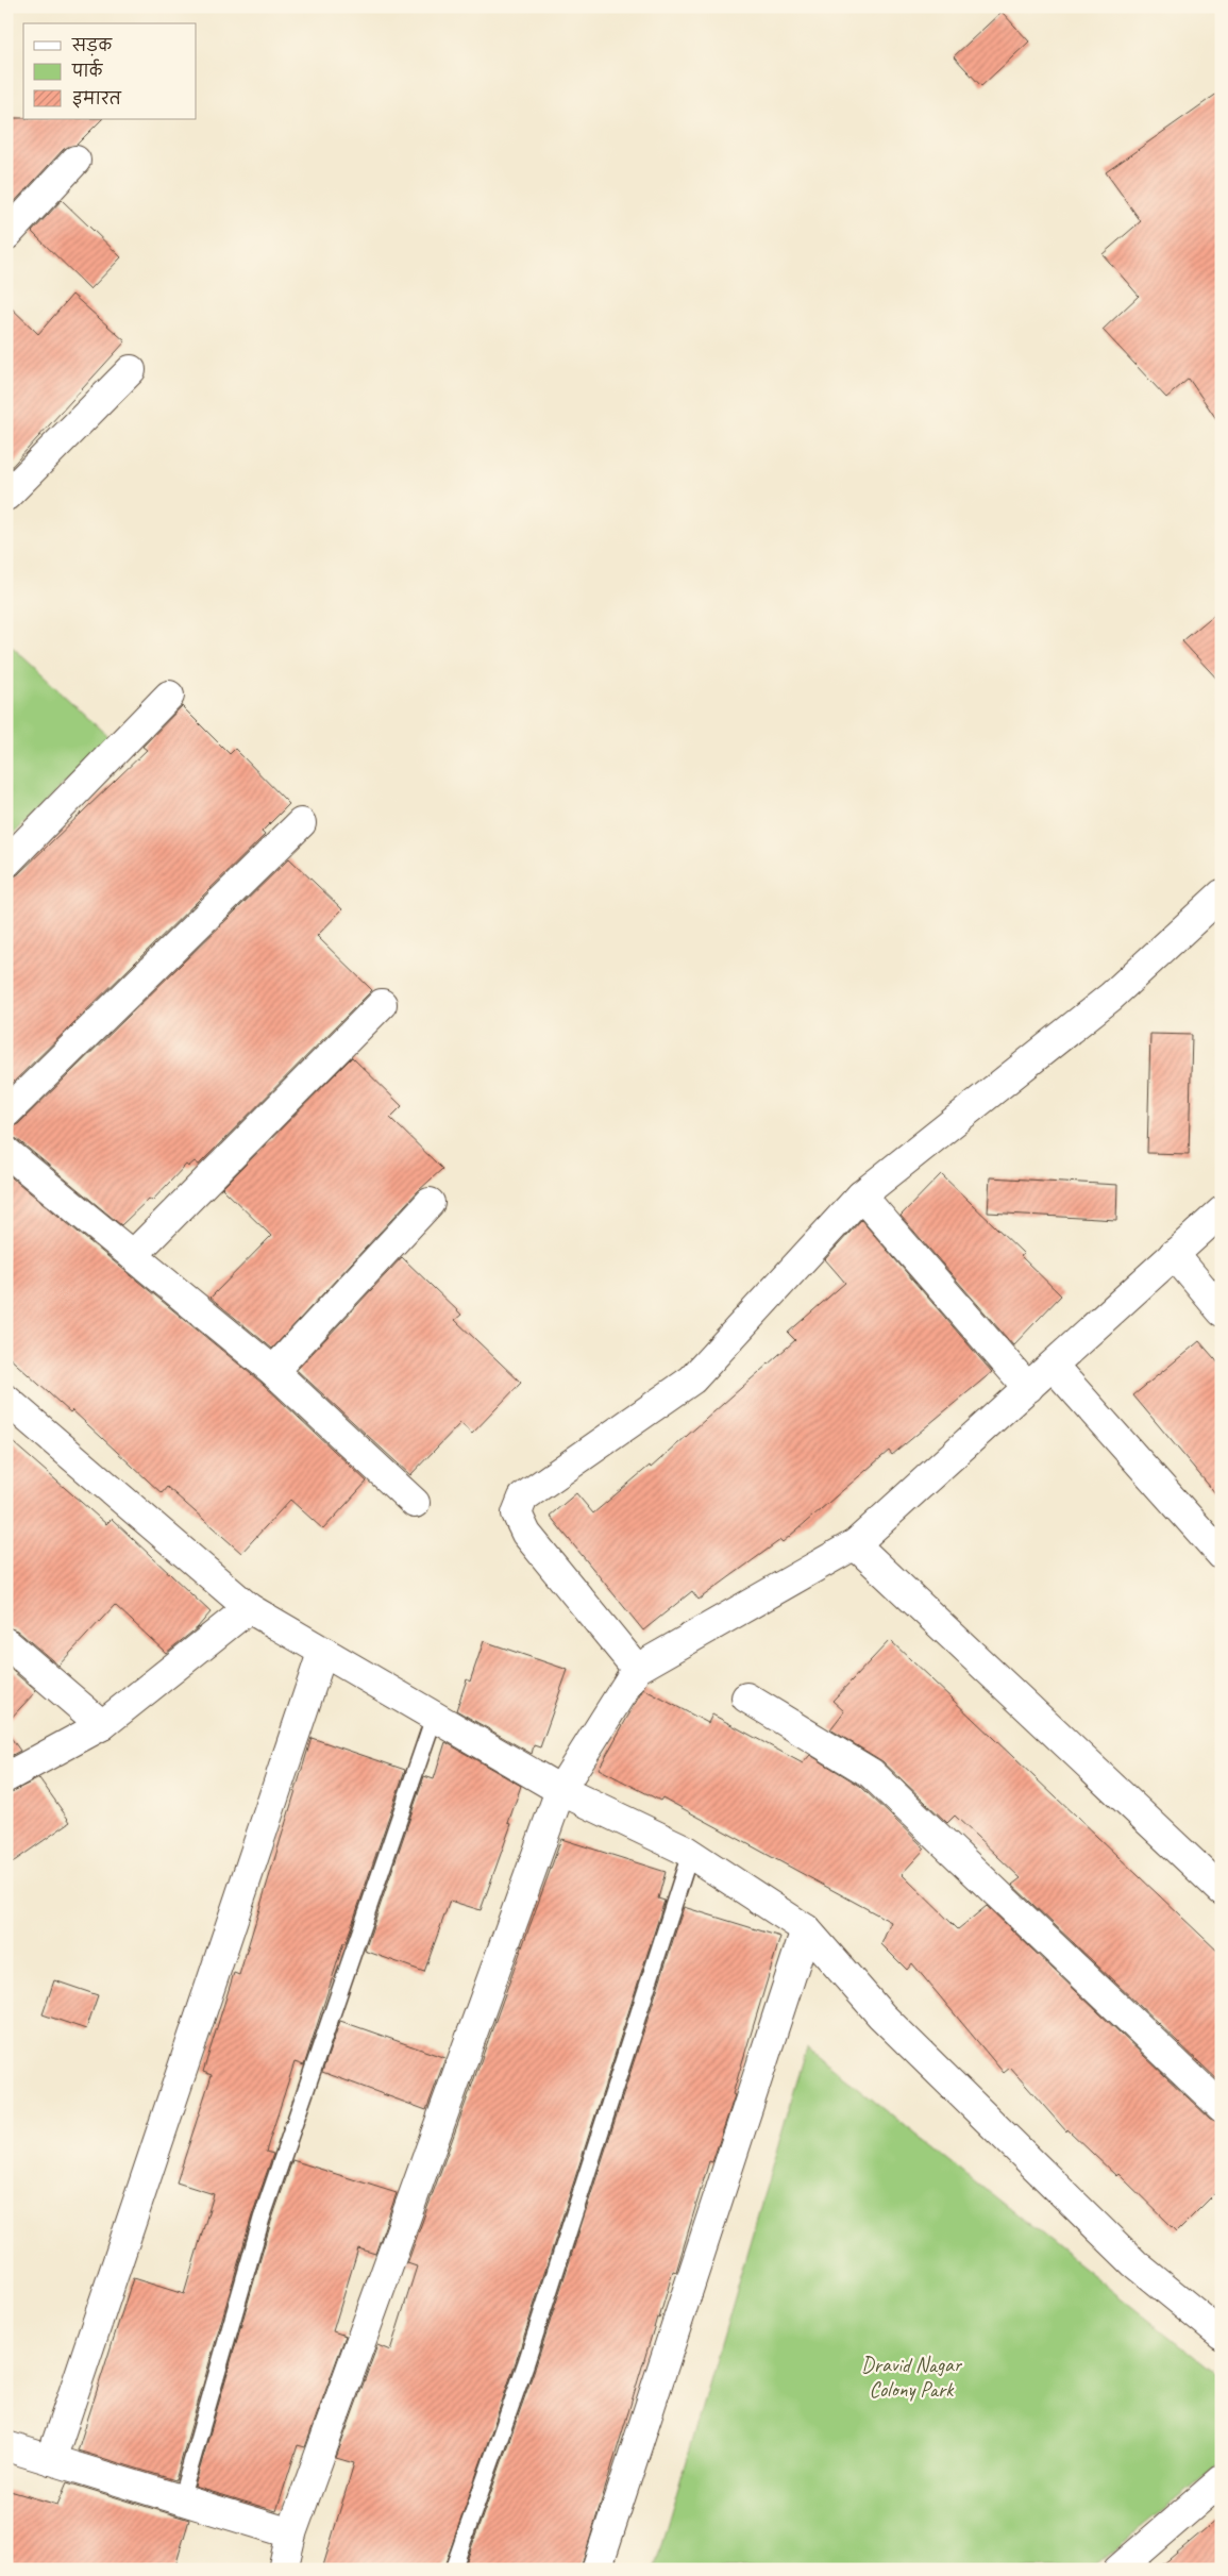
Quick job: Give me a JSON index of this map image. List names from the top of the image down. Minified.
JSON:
{"parks":["Dravid Nagar Colony Park"],"legend":["सड़क","पार्क","इमारत"]}
